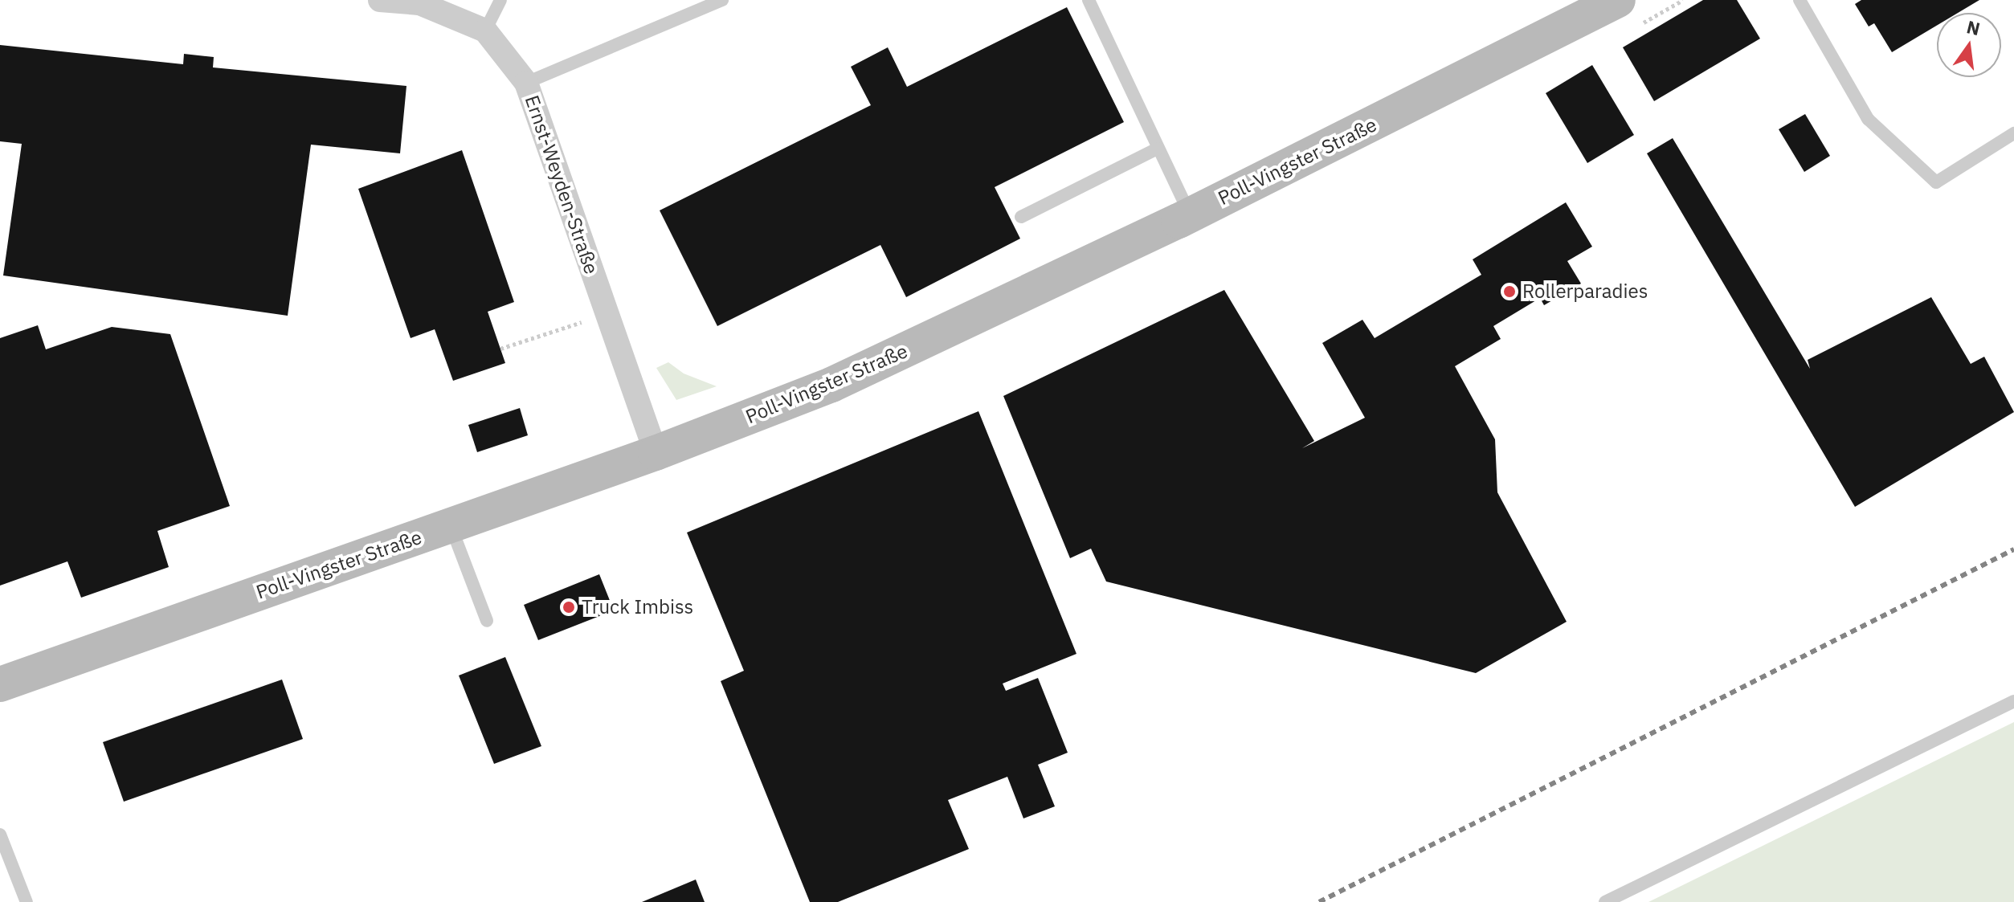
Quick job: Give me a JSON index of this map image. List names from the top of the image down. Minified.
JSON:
{"streets":{"street":["Poll-Vingster Straße","Ernst-Weyden-Straße"]},"crossings":[["Poll-Vingster Straße","Ernst-Weyden-Straße"]],"places":["Rollerparadies","Truck Imbiss"],"north":"top"}
